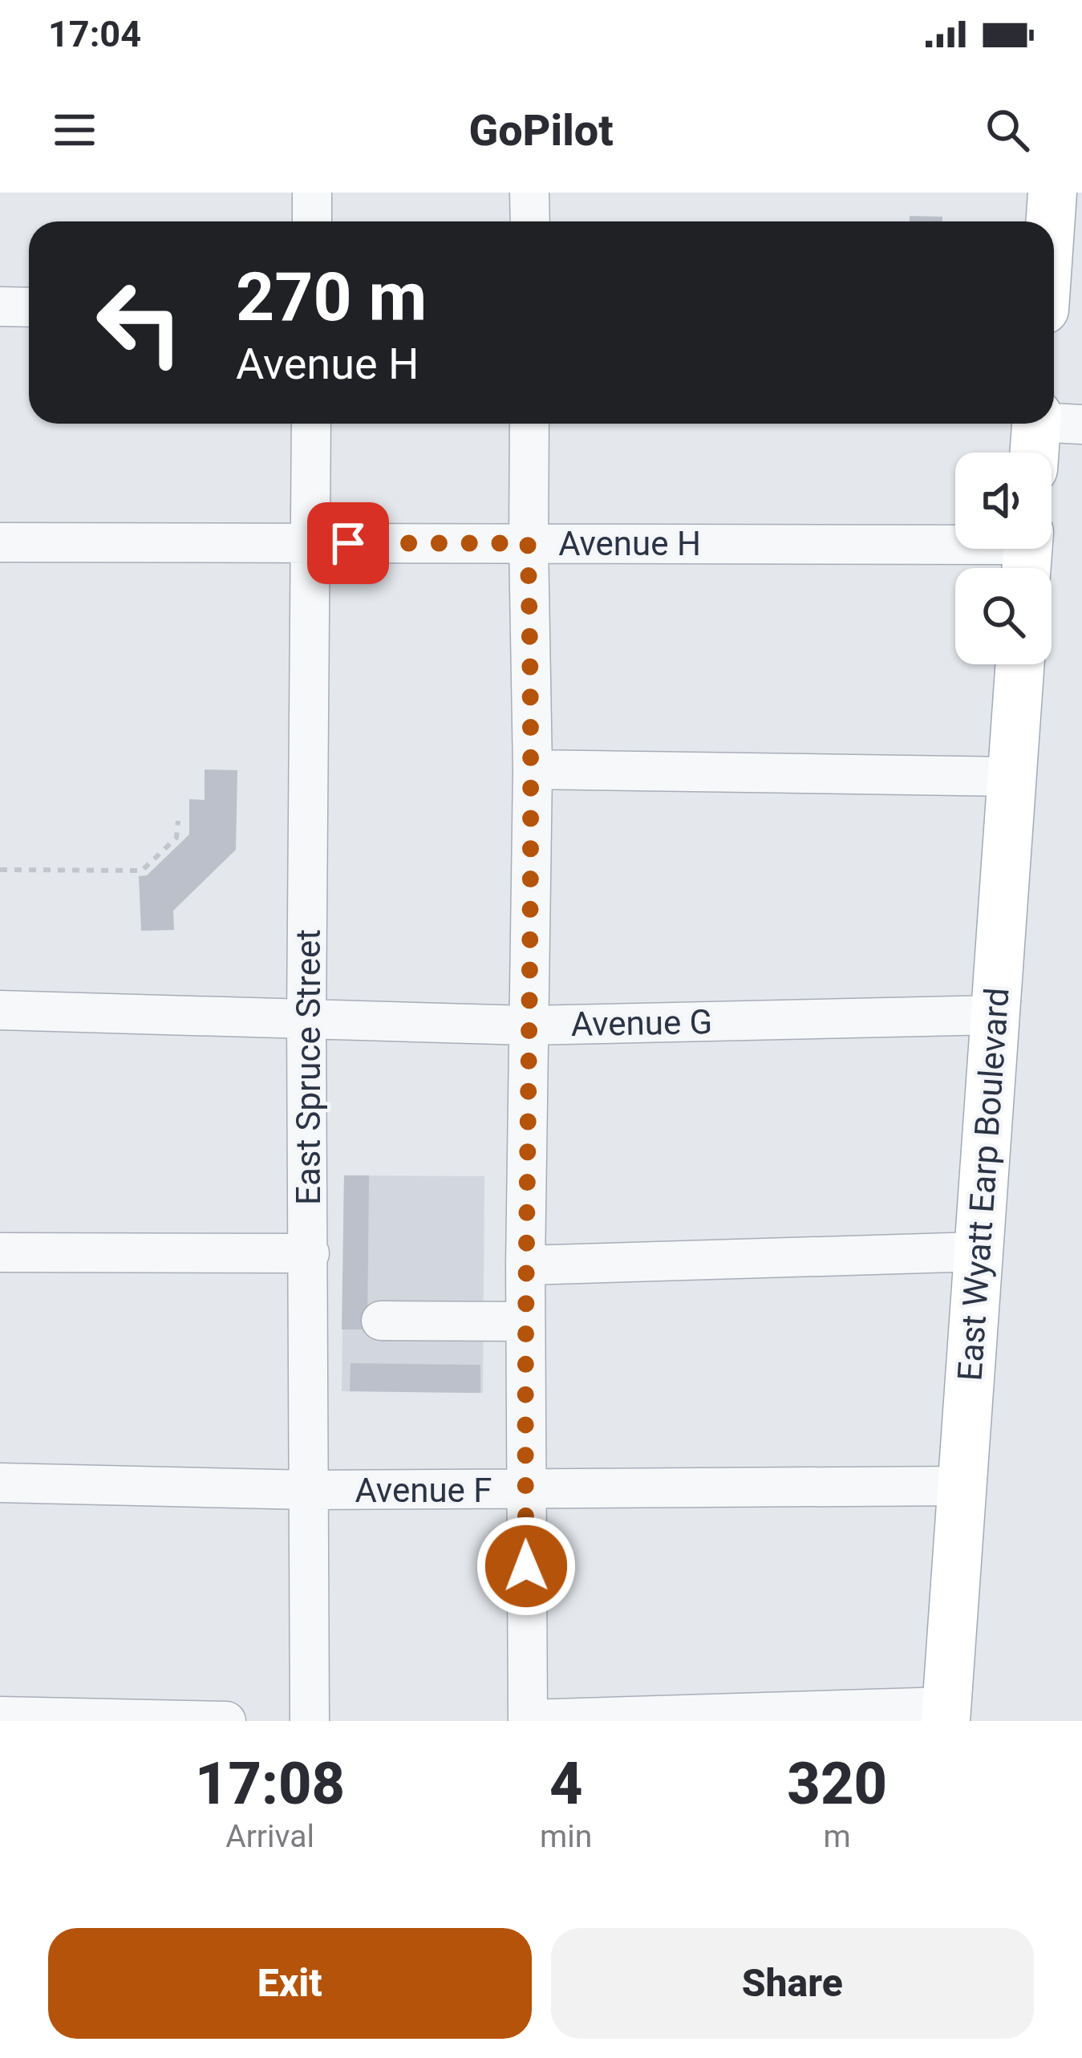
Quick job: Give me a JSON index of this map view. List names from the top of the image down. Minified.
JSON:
{"streets":{"main road":["East Wyatt Earp Boulevard"],"street":["Avenue H","Avenue G","East Spruce Street","Avenue F"]},"crossings":[["Avenue H","East Spruce Street"],["Avenue G","East Spruce Street"],["Avenue G","East Wyatt Earp Boulevard"],["East Spruce Street","Avenue F"],["East Wyatt Earp Boulevard","Avenue F"]],"page":{"status":"17:04","header":"GoPilot","turn":["270 m","Avenue H"],"eta":["17:08","Arrival","4","min","320","m"],"buttons":["Exit","Share"]}}
